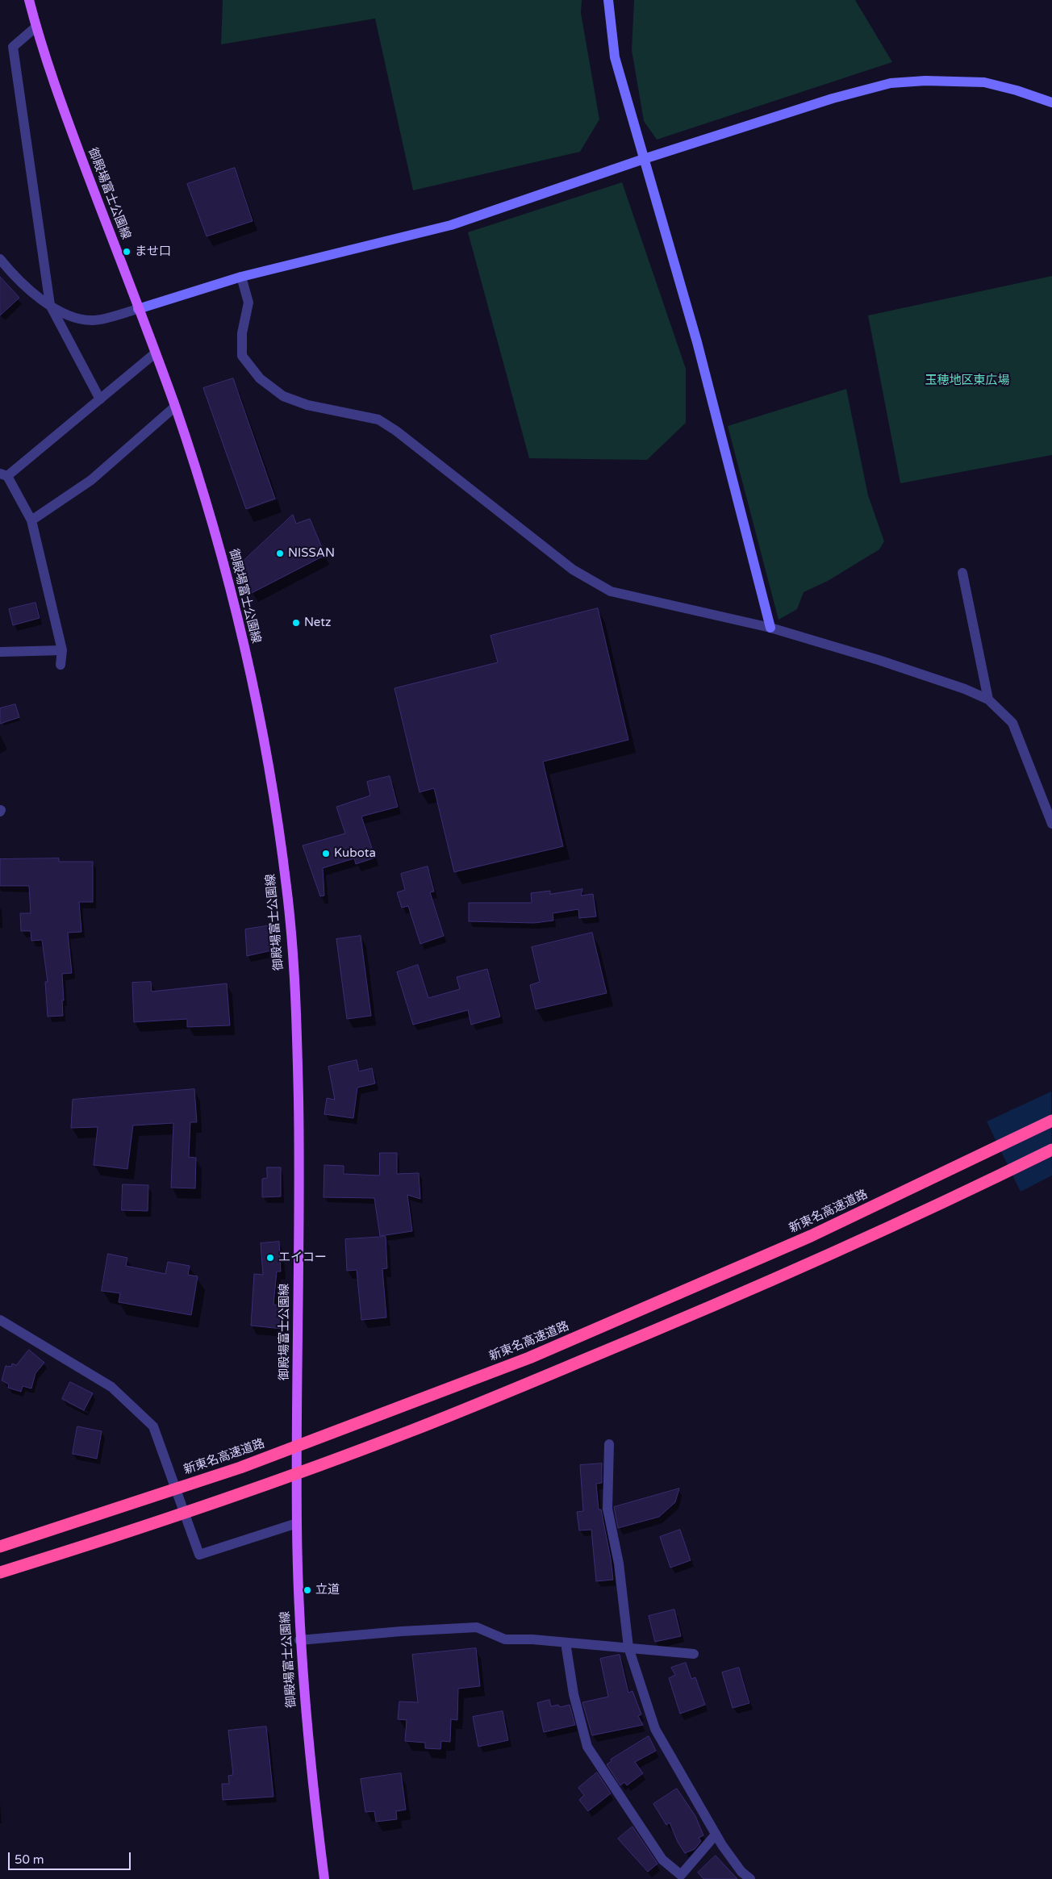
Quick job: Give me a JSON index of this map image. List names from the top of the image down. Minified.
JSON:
{"streets":{"highway":["新東名高速道路"],"main road":["御殿場富士公園線"]},"parks":["玉穂地区東広場"],"places":["ませ口","NISSAN","Netz","Kubota","エイコー","立道"],"scale_bar":"50 m"}
